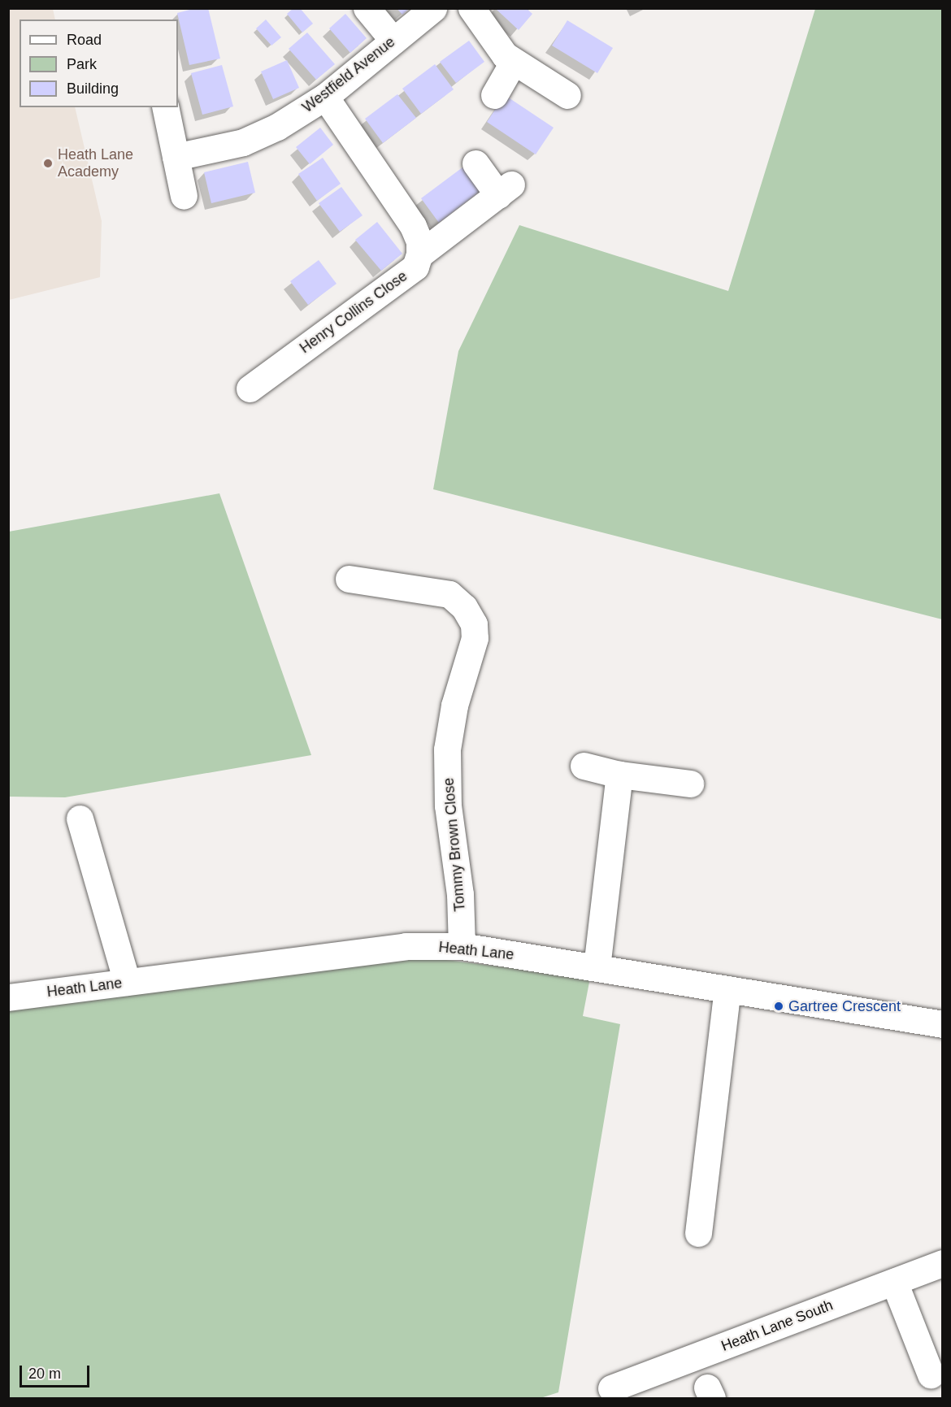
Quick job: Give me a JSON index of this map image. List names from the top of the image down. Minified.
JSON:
{"streets":{"street":["Westfield Avenue","Henry Collins Close","Tommy Brown Close","Heath Lane","Heath Lane South"]},"crossings":[["Tommy Brown Close","Heath Lane"]],"places":["Heath Lane Academy","Gartree Crescent"],"legend":["Road","Park","Building"],"scale_bar":"20 m"}
